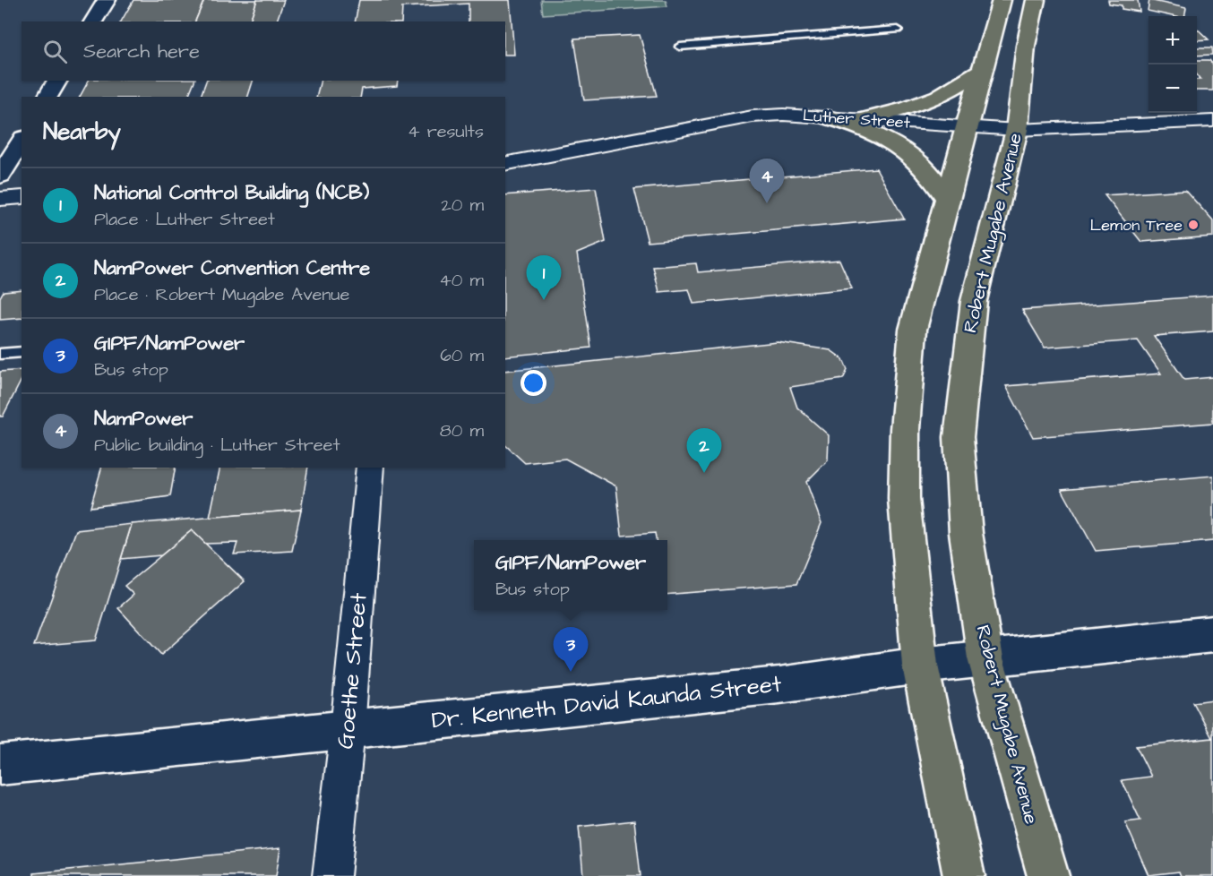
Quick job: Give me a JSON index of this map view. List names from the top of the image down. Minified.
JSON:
{"streets":{"main road":["Robert Mugabe Avenue"],"street":["Luther Street","Goethe Street","Dr. Kenneth David Kaunda Street"]},"crossings":[["Luther Street","Robert Mugabe Avenue"],["Robert Mugabe Avenue","Dr. Kenneth David Kaunda Street"],["Goethe Street","Dr. Kenneth David Kaunda Street"]],"places":["Lemon Tree"],"page":{"map_buttons":["+","−"],"search":"Search here","heading":["Nearby","4 results"],"pins":["4","1","2","3"],"list":[{"mark":"1","name":"National Control Building (NCB)","note":"Place · Luther Street","value":"20 m"},{"mark":"2","name":"NamPower Convention Centre","note":"Place · Robert Mugabe Avenue","value":"40 m"},{"mark":"3","name":"GIPF/NamPower","note":"Bus stop","value":"60 m"},{"mark":"4","name":"NamPower","note":"Public building · Luther Street","value":"80 m"}],"popup":["GIPF/NamPower","Bus stop"]}}
